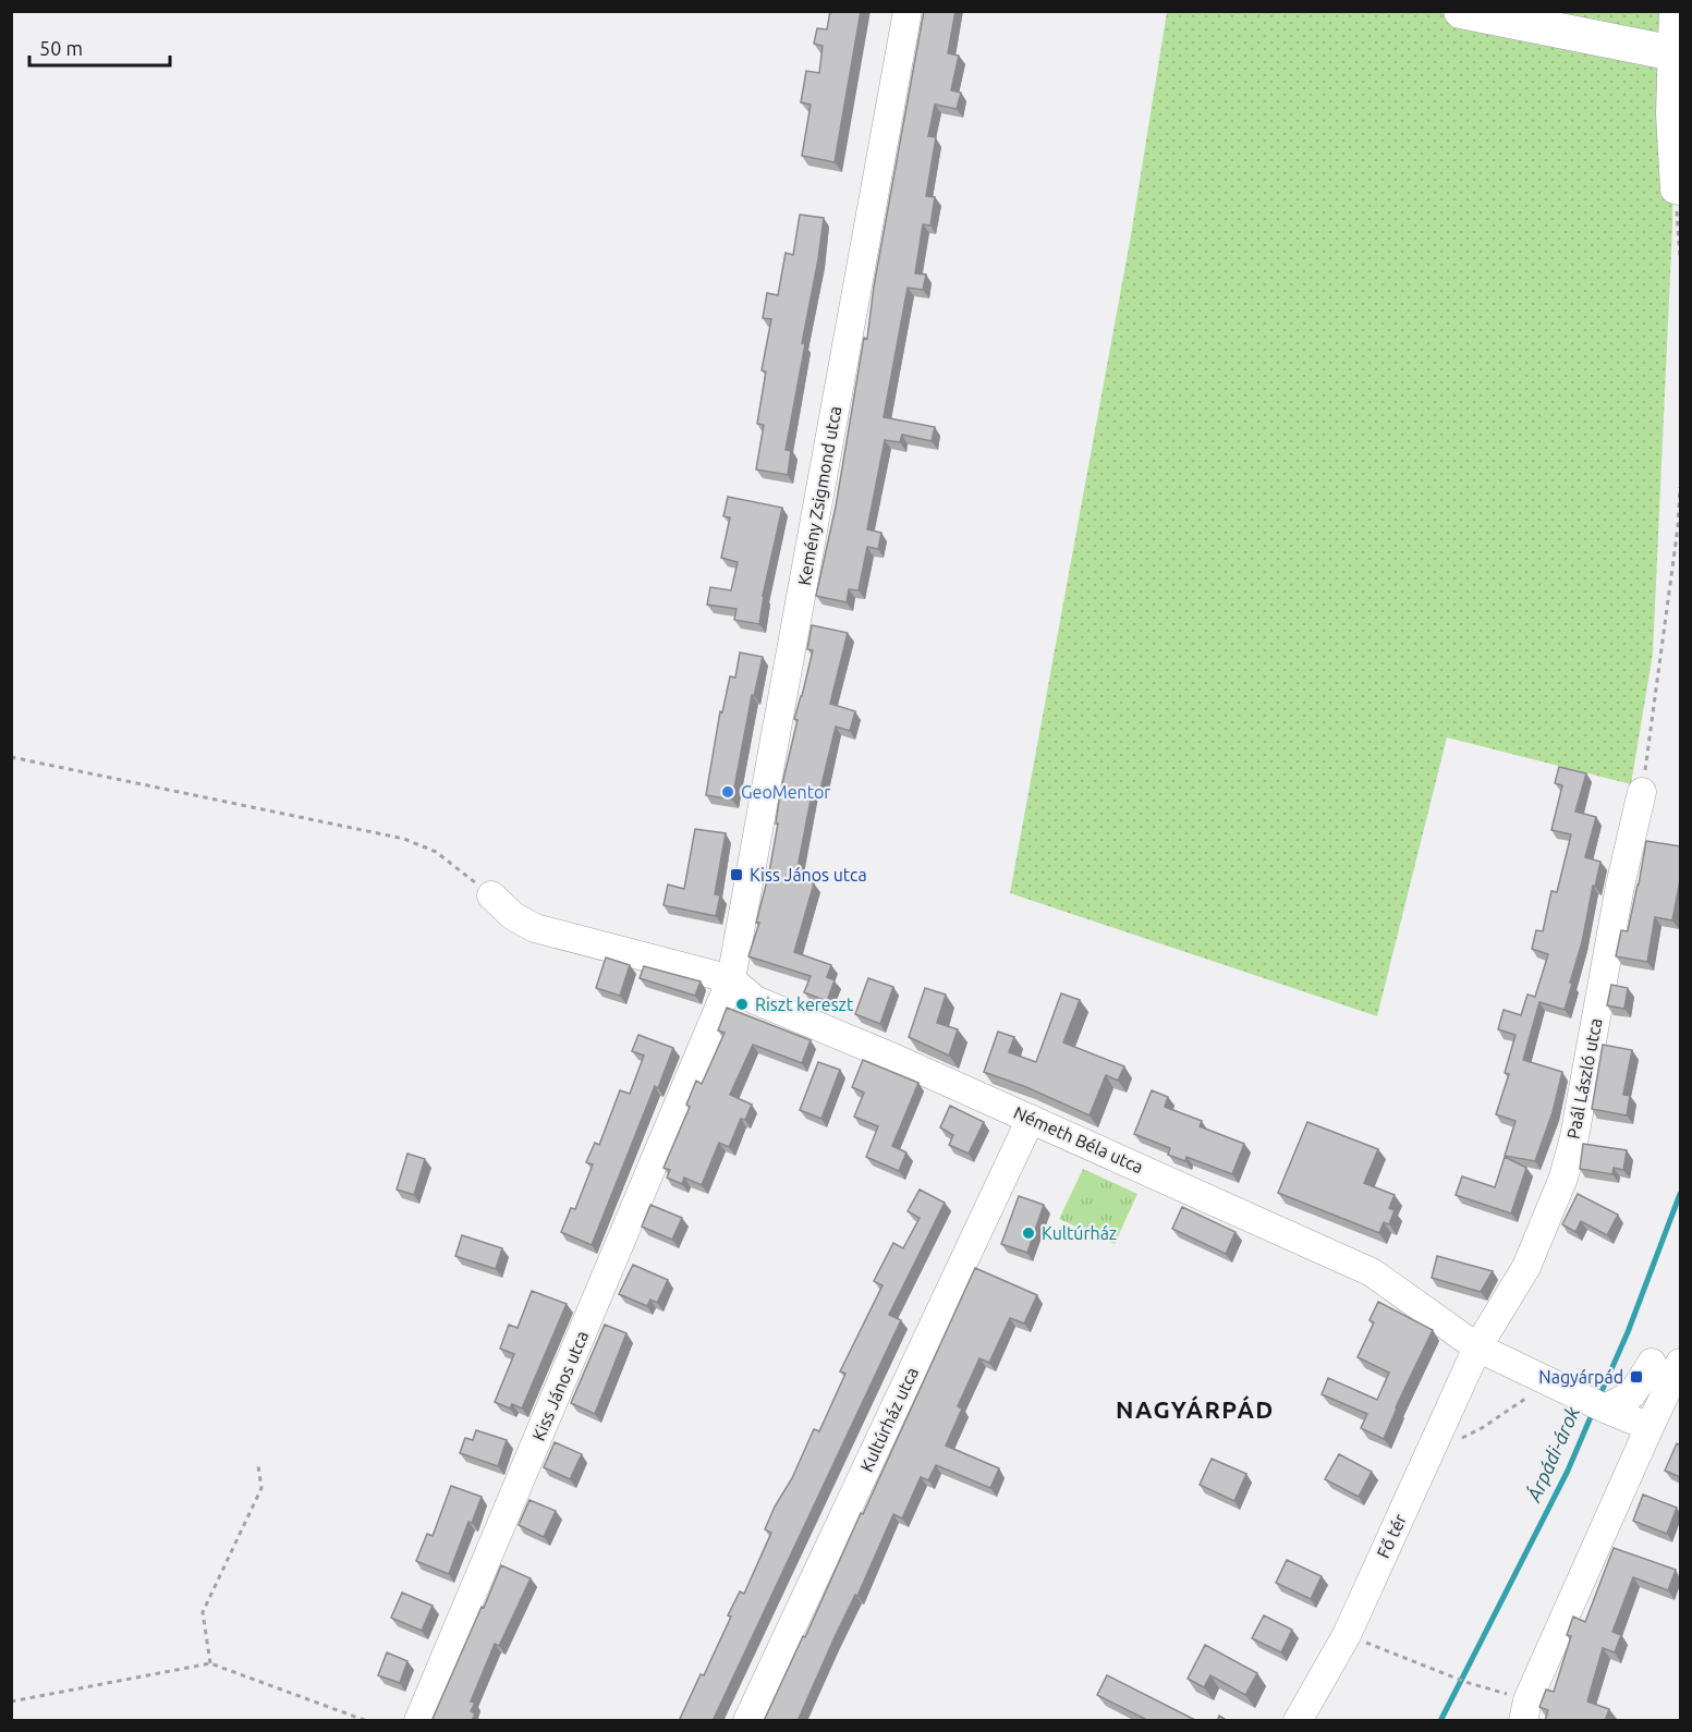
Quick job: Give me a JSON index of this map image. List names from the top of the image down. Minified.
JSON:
{"streets":{"street":["Kemény Zsigmond utca","Paál László utca","Németh Béla utca","Kiss János utca","Kultúrház utca","Fő tér"]},"crossings":[["Kemény Zsigmond utca","Németh Béla utca"],["Kemény Zsigmond utca","Kiss János utca"],["Paál László utca","Németh Béla utca"],["Paál László utca","Fő tér"],["Németh Béla utca","Kiss János utca"],["Németh Béla utca","Kultúrház utca"],["Németh Béla utca","Fő tér"]],"districts":["NAGYÁRPÁD"],"water":["Árpádi-árok"],"places":{"other":["GeoMentor","Riszt kereszt","Kultúrház"],"transit":["Kiss János utca","Nagyárpád"]},"scale_bar":"50 m"}
